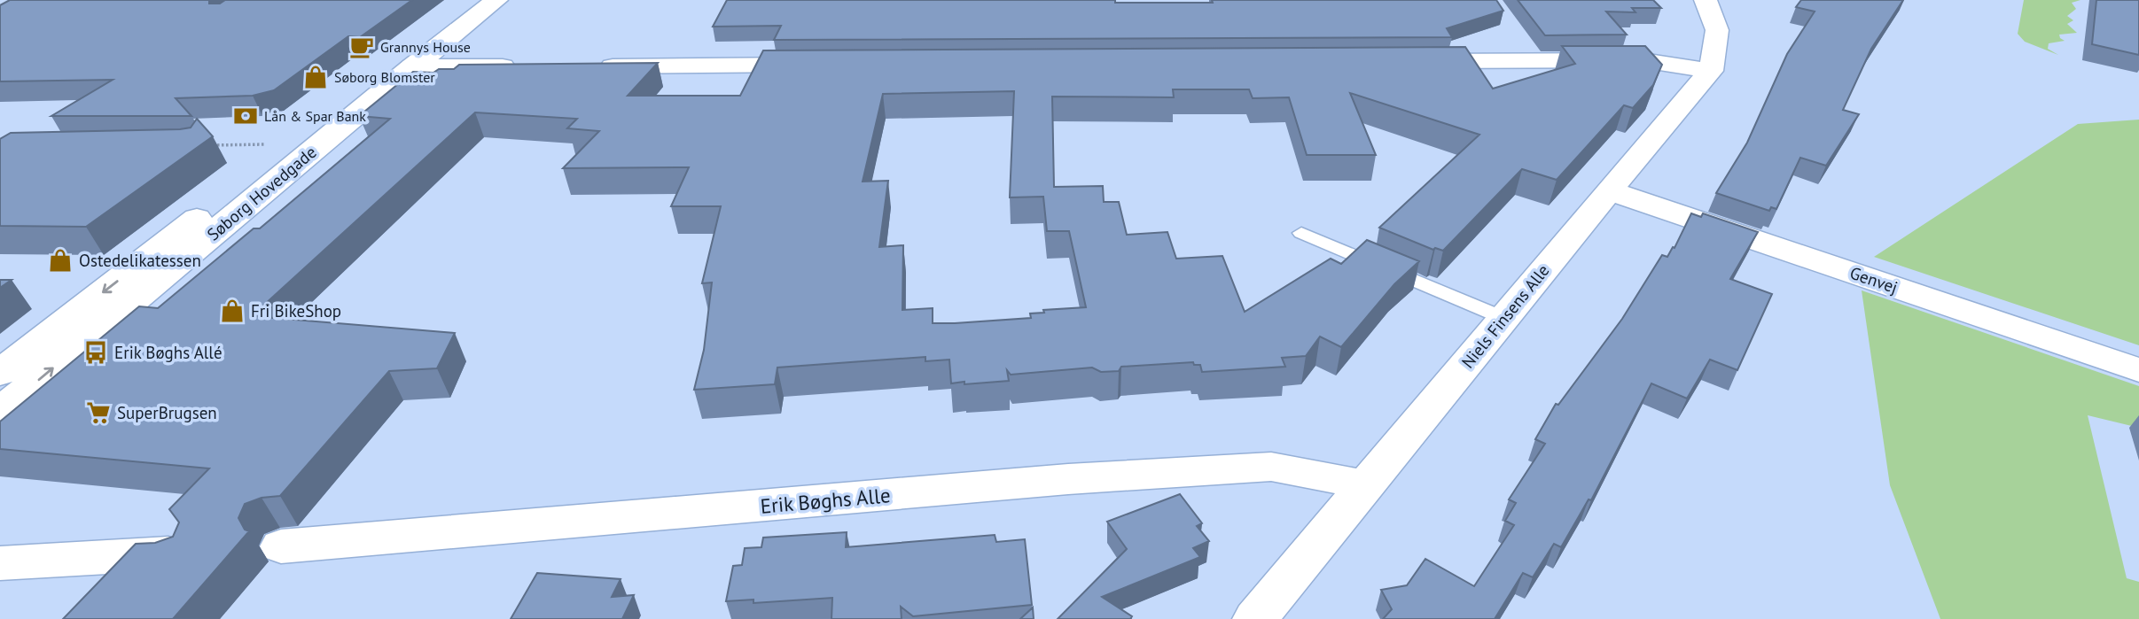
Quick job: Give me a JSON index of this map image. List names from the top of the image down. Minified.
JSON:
{"streets":{"street":["Søborg Hovedgade","Genvej","Niels Finsens Alle","Erik Bøghs Alle"]},"crossings":[["Genvej","Niels Finsens Alle"],["Niels Finsens Alle","Erik Bøghs Alle"]],"places":{"cafe":["Grannys House"],"shop":["Søborg Blomster","Ostedelikatessen","Fri BikeShop"],"bank":["Lån & Spar Bank"],"bus stop":["Erik Bøghs Allé"],"supermarket":["SuperBrugsen"]}}
